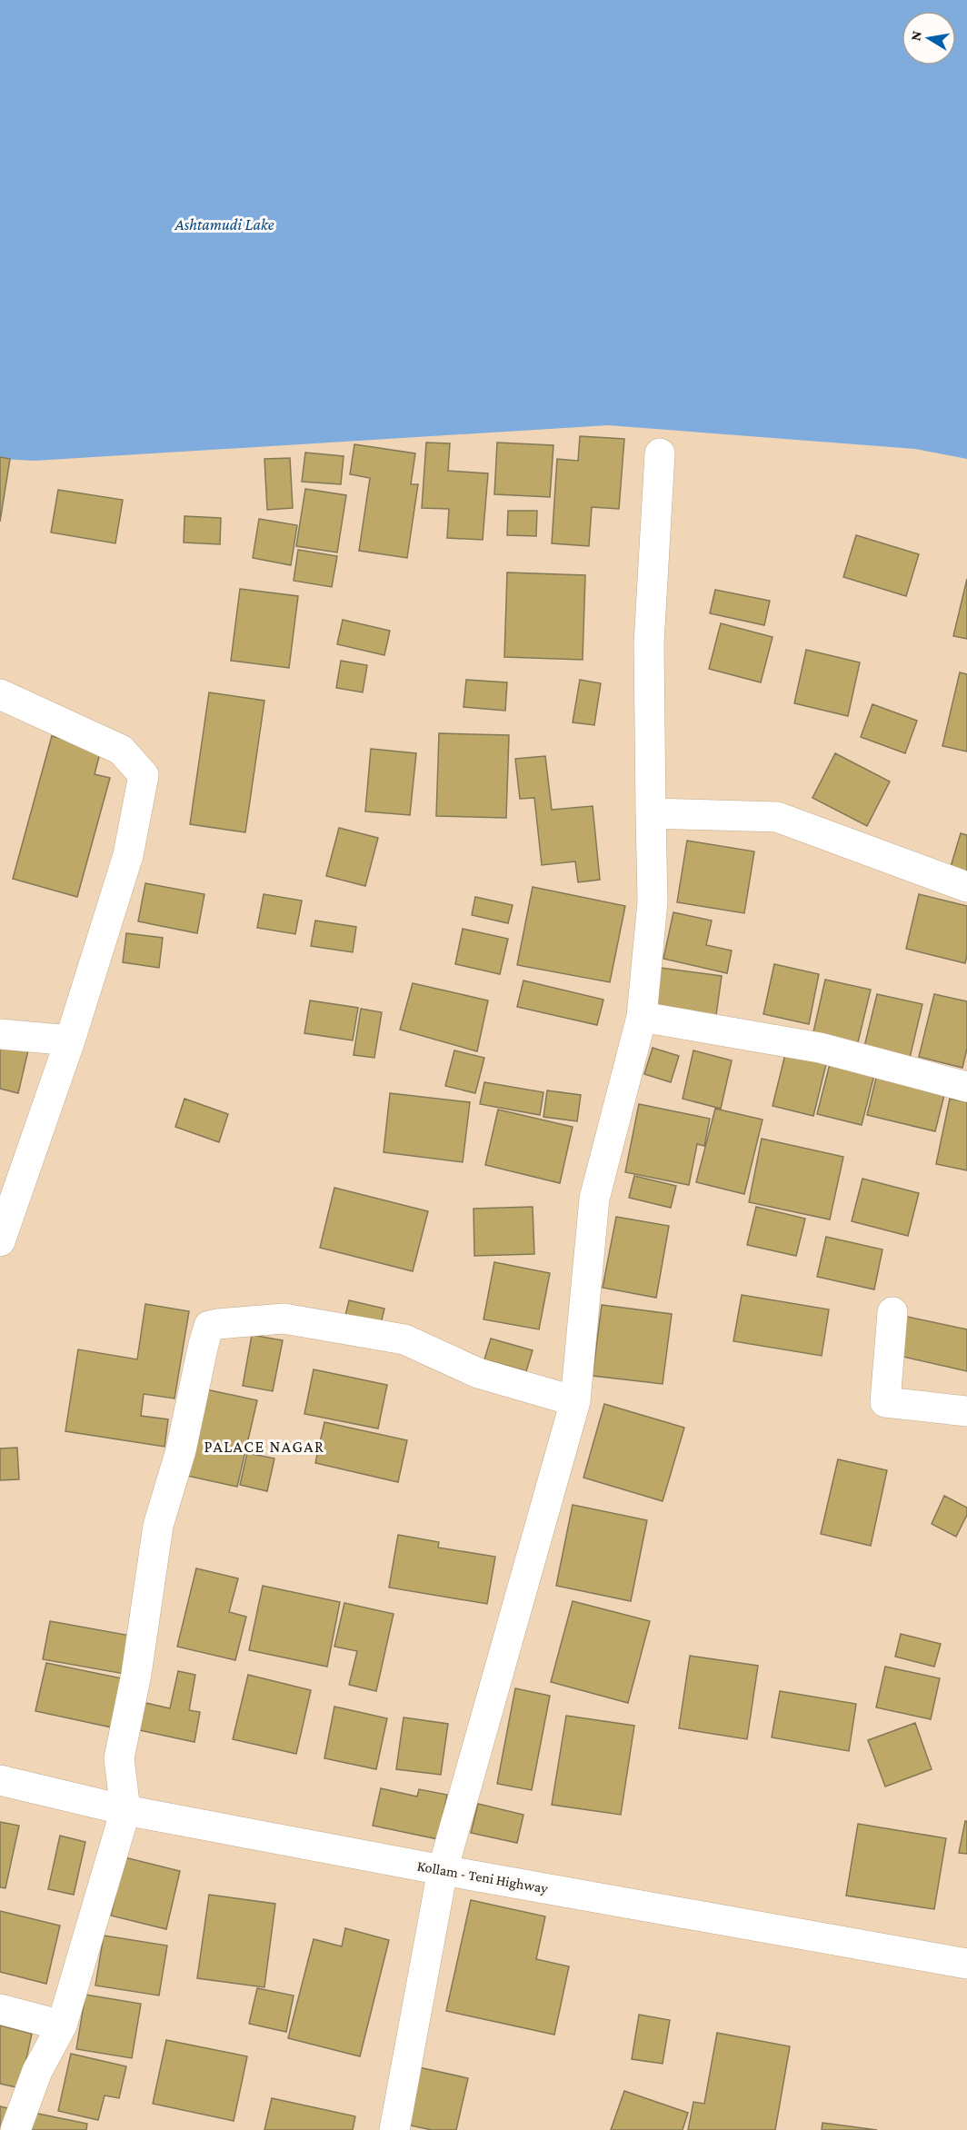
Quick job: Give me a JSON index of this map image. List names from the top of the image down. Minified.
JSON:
{"streets":{"street":["Kollam - Teni Highway"]},"districts":["PALACE NAGAR"],"water":["Ashtamudi Lake"],"north":"left"}
